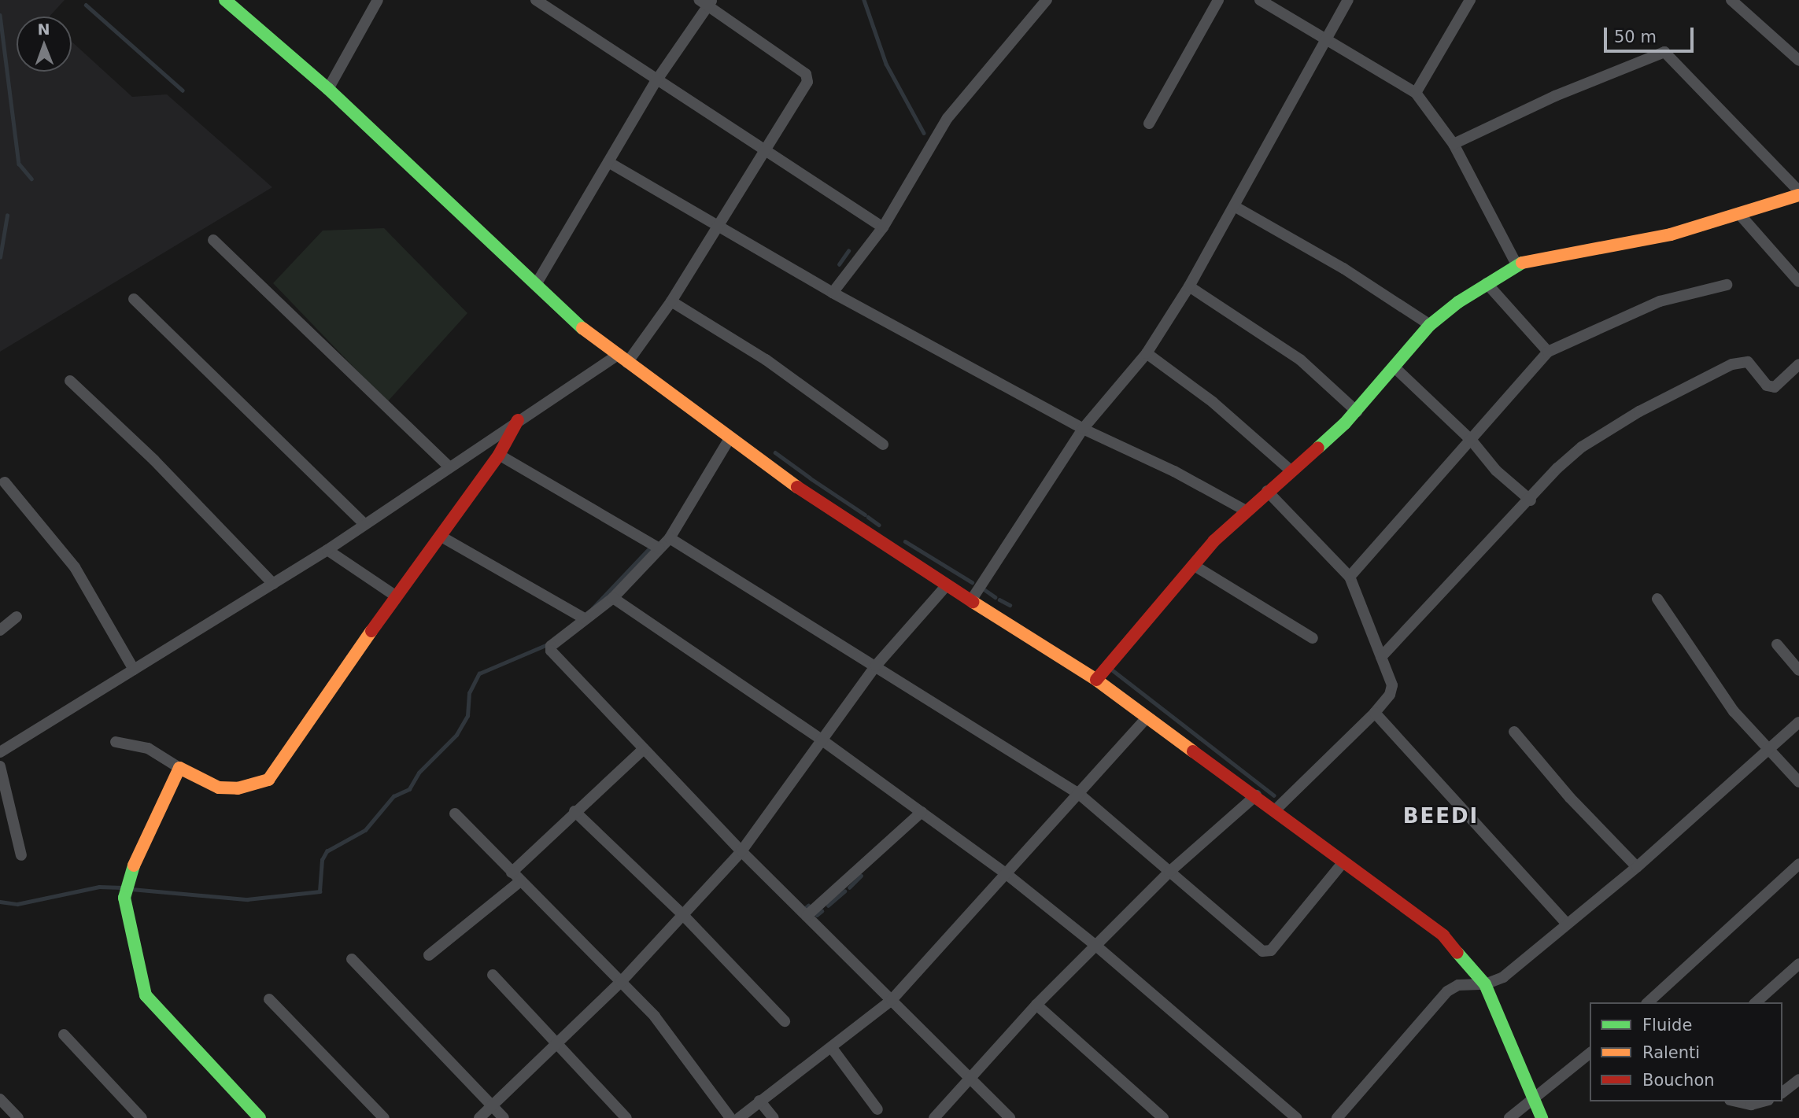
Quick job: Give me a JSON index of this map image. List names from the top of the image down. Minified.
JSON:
{"districts":["BEEDI"],"legend":["Fluide","Ralenti","Bouchon"],"scale_bar":"50 m","north":"top"}
